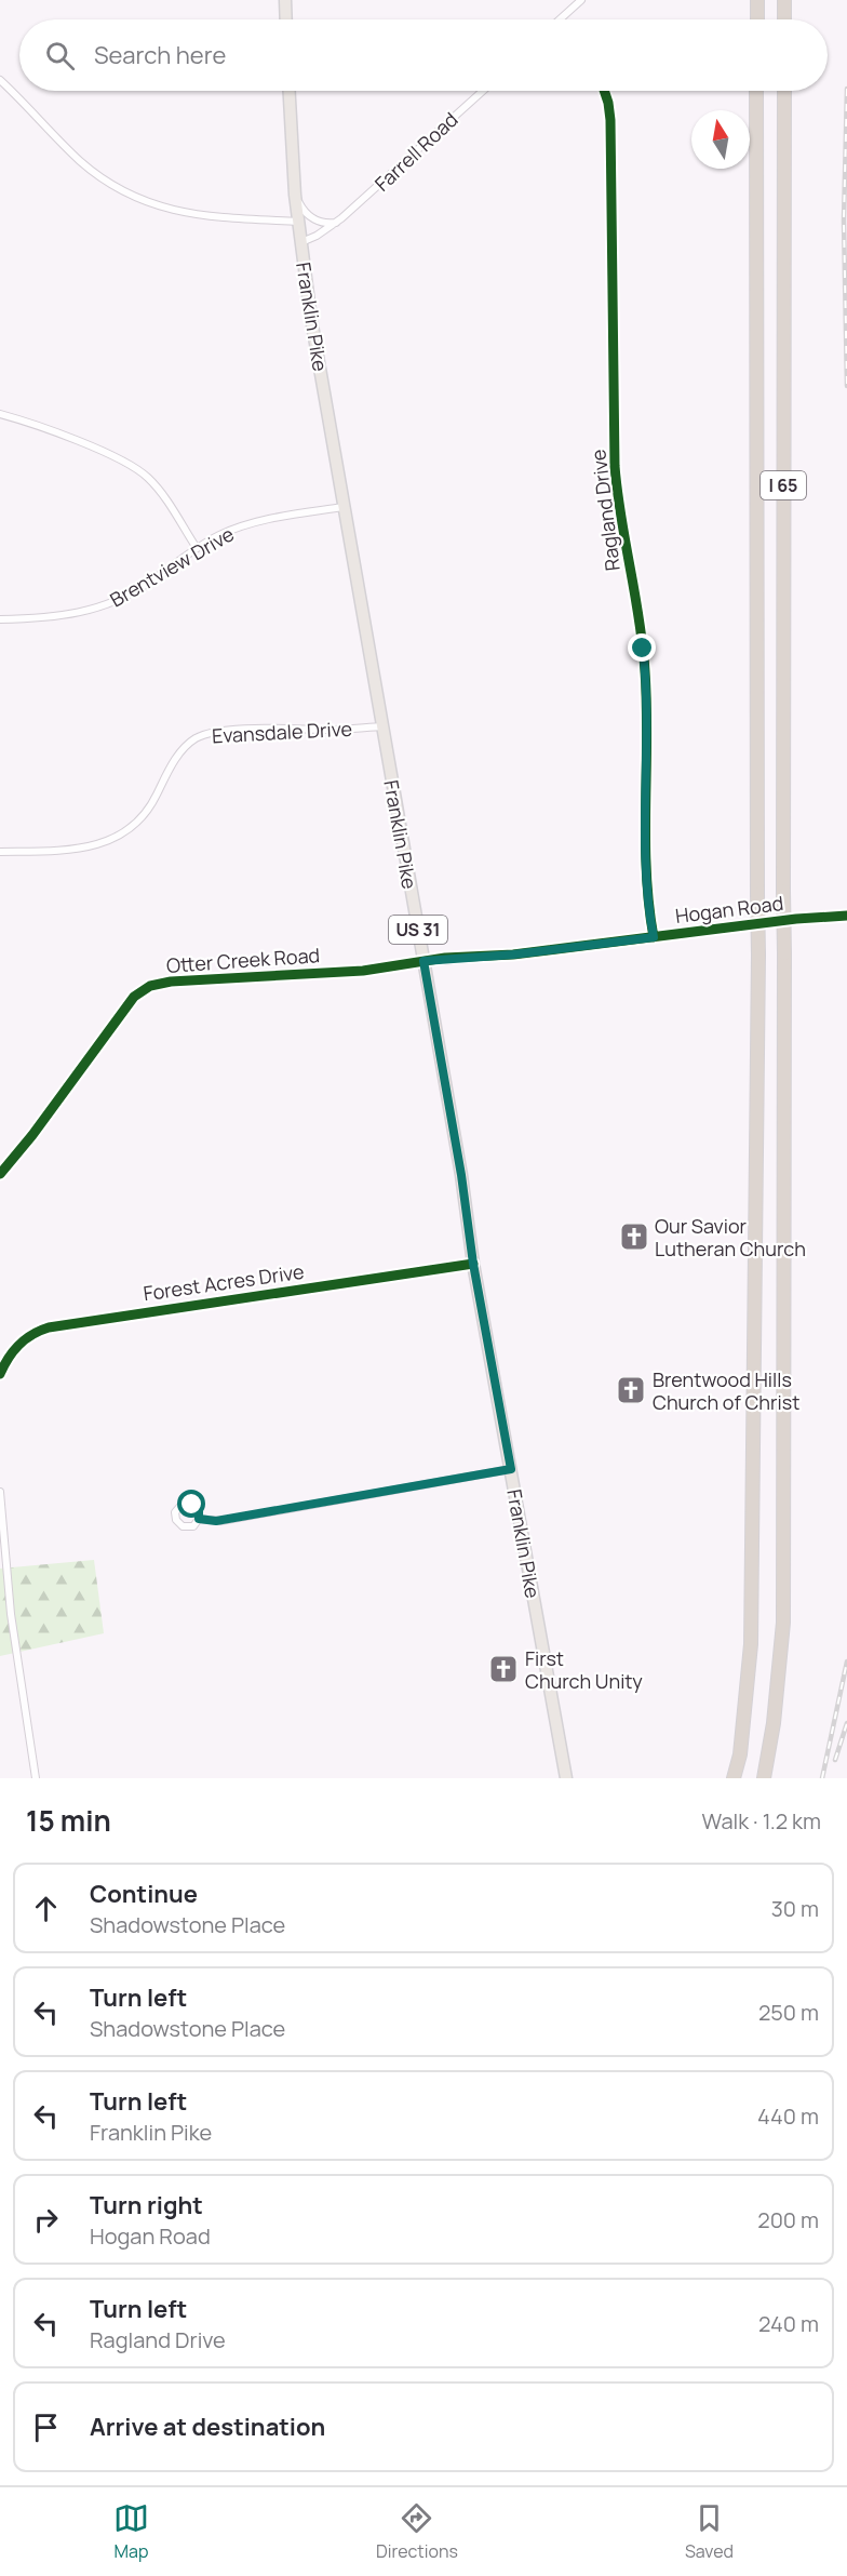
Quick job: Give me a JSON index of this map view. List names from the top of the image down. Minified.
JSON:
{"streets":{"highway":["I 65"],"main road":["Franklin Pike","US 31"],"street":["Farrell Road","Ragland Drive","Brentview Drive","Evansdale Drive","Hogan Road","Otter Creek Road","Forest Acres Drive"]},"crossings":[["Farrell Road","Franklin Pike"],["Franklin Pike","Brentview Drive"],["Franklin Pike","Evansdale Drive"],["Franklin Pike","Hogan Road"],["Franklin Pike","Otter Creek Road"],["Franklin Pike","Forest Acres Drive"],["Ragland Drive","Hogan Road"],["Hogan Road","Otter Creek Road"]],"places":{"church":["Our Savior Lutheran Church","Brentwood Hills Church of Christ","First Church Unity"]},"north":"top","page":{"search":"Search here","heading":["15 min","Walk · 1.2 km"],"list":[["Continue","Shadowstone Place","30 m"],["Turn left","Shadowstone Place","250 m"],["Turn left","Franklin Pike","440 m"],["Turn right","Hogan Road","200 m"],["Turn left","Ragland Drive","240 m"],"Arrive at destination"],"nav":["Map","Directions","Saved"]}}
